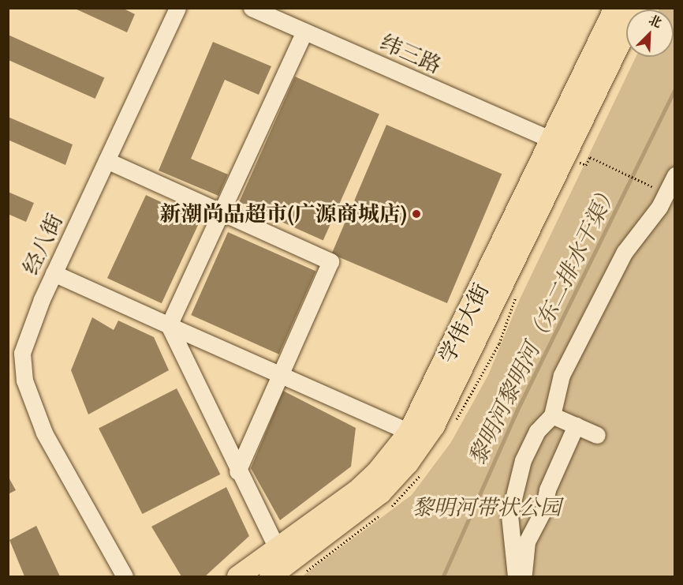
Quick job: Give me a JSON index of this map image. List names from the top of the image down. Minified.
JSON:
{"streets":{"main road":["学伟大街"],"street":["纬三路","经八街"]},"crossings":[["纬三路","学伟大街"]],"water":["黎明河黎明河（东二排水干渠）"],"parks":["黎明河带状公园"],"places":["新潮尚品超市(广源商城店)"],"north":"top right"}
